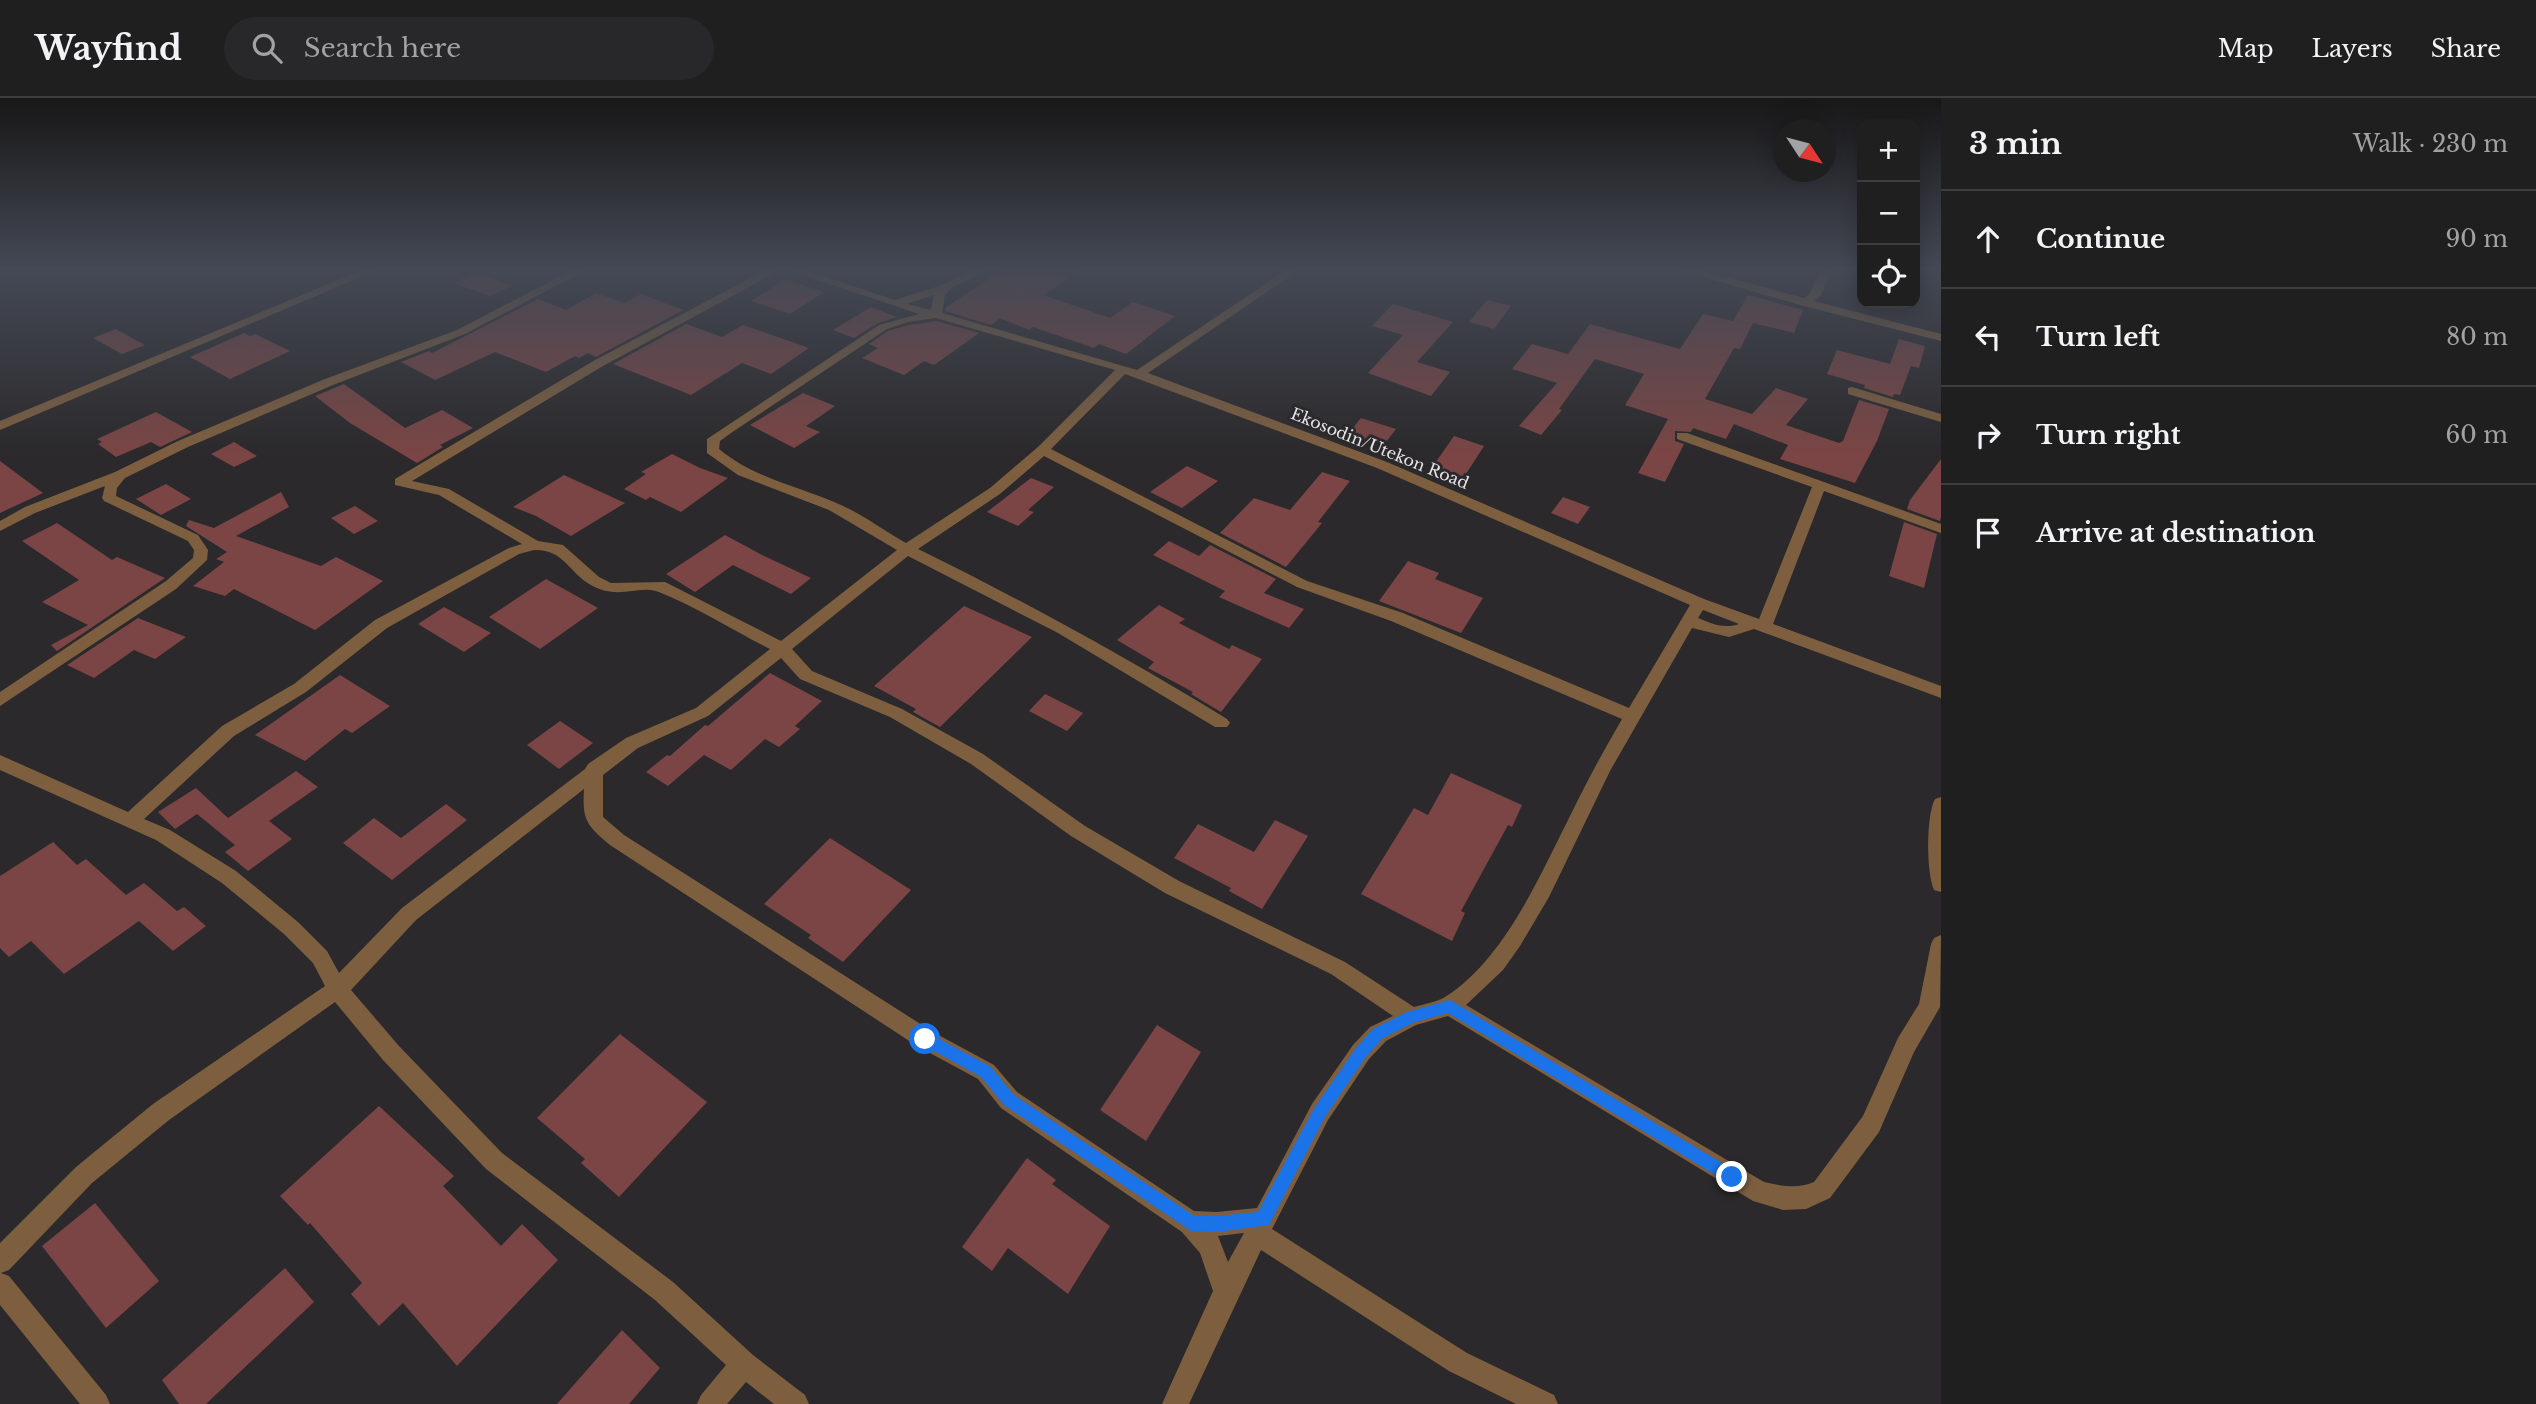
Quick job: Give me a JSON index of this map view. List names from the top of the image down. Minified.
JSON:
{"streets":{"street":["Ekosodin/Utekon Road"]},"north":"bottom right","page":{"header":"Wayfind","search":"Search here","nav":["Map","Layers","Share"],"heading":["3 min","Walk · 230 m"],"map_buttons":["+","−"],"list":[["Continue","90 m"],["Turn left","80 m"],["Turn right","60 m"],"Arrive at destination"]}}
